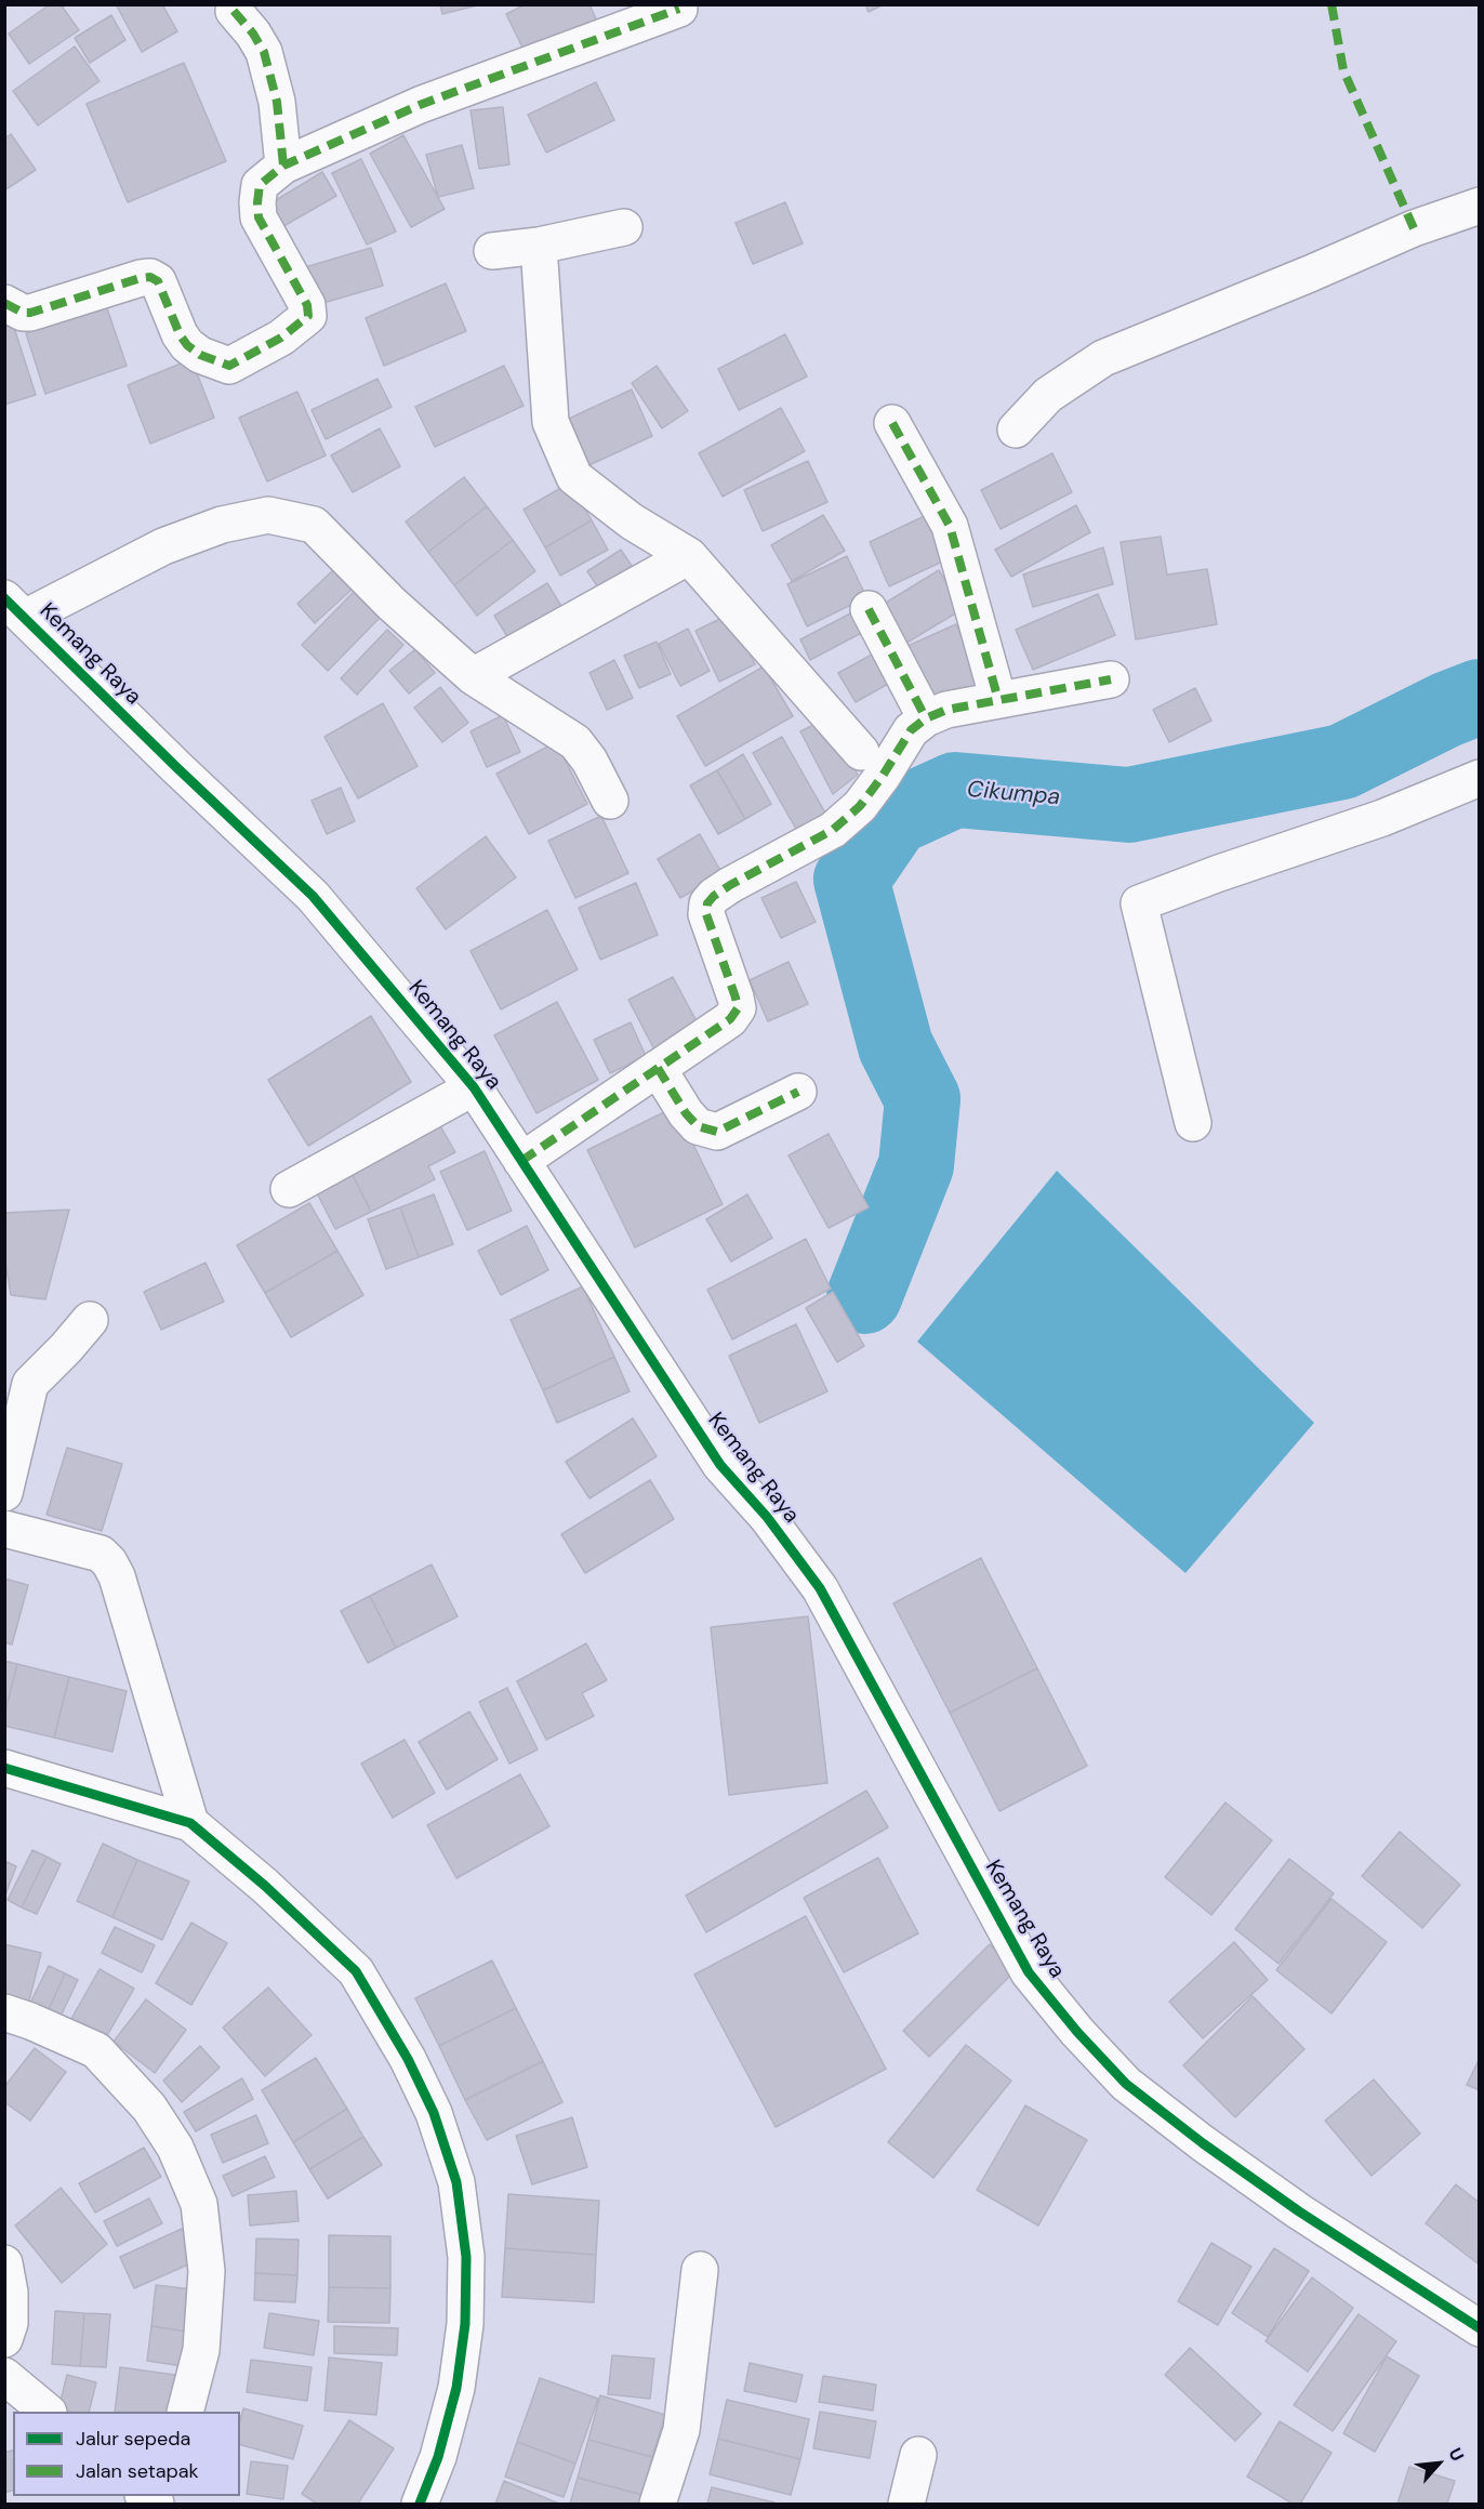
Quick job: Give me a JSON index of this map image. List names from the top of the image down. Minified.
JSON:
{"streets":{"street":["Kemang Raya"]},"water":["Cikumpa"],"legend":["Jalur sepeda","Jalan setapak"],"north":"top right"}
